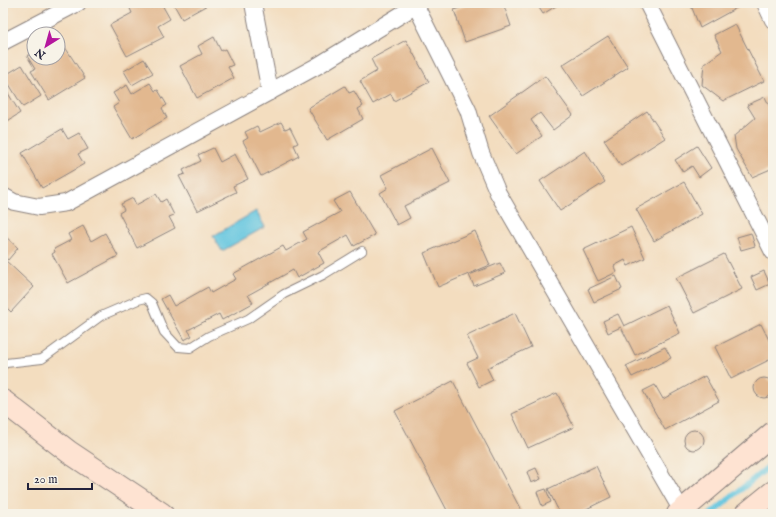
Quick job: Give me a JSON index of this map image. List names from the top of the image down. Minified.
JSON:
{"scale_bar":"20 m","north":"bottom left"}
